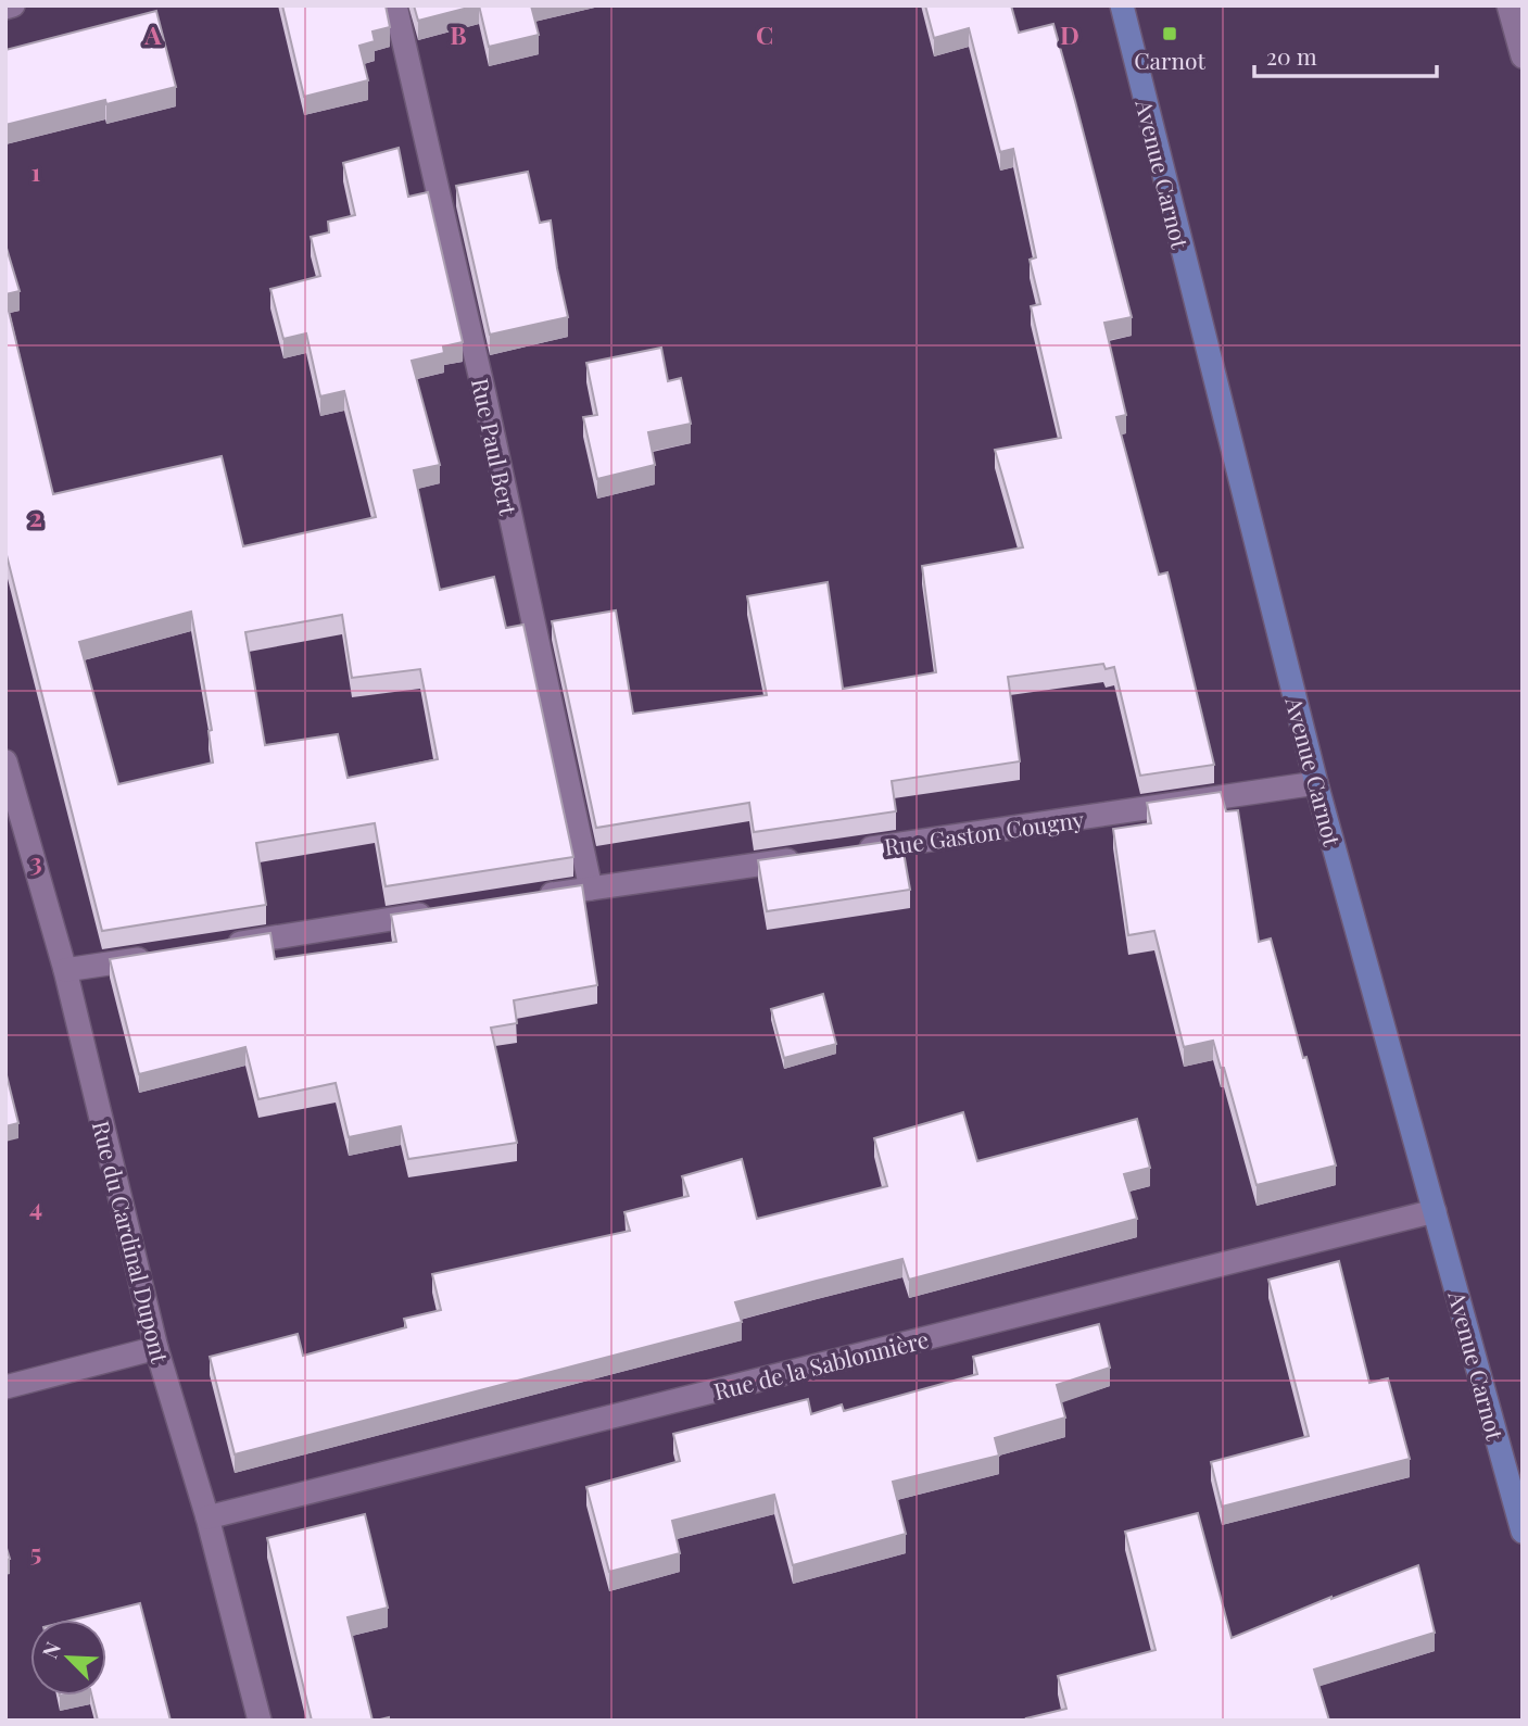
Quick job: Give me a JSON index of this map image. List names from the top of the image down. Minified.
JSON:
{"streets":{"main road":["Avenue Carnot"],"street":["Rue Paul Bert","Rue Gaston Cougny","Rue du Cardinal Dupont","Rue de la Sablonnière"]},"crossings":[["Avenue Carnot","Rue Gaston Cougny"],["Avenue Carnot","Rue de la Sablonnière"],["Rue du Cardinal Dupont","Rue de la Sablonnière"]],"places":{"transit":["Carnot"]},"scale_bar":"20 m","north":"top left","grid":{"columns":["A","B","C","D"],"rows":["1","2","3","4","5"]}}
